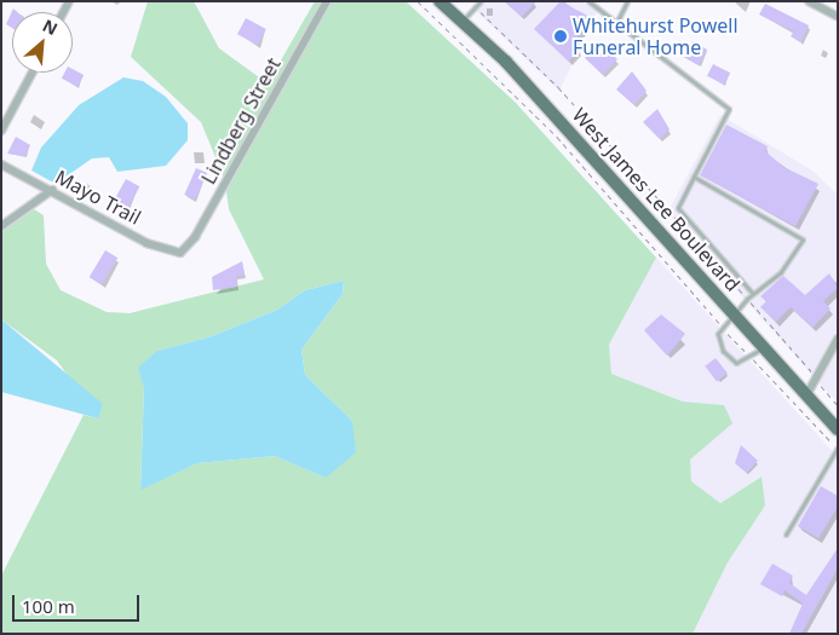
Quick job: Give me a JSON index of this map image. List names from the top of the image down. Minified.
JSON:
{"streets":{"main road":["West James Lee Boulevard"],"street":["Lindberg Street","Mayo Trail"]},"crossings":[["Lindberg Street","Mayo Trail"]],"places":["Whitehurst Powell Funeral Home"],"scale_bar":"100 m","north":"top right"}
